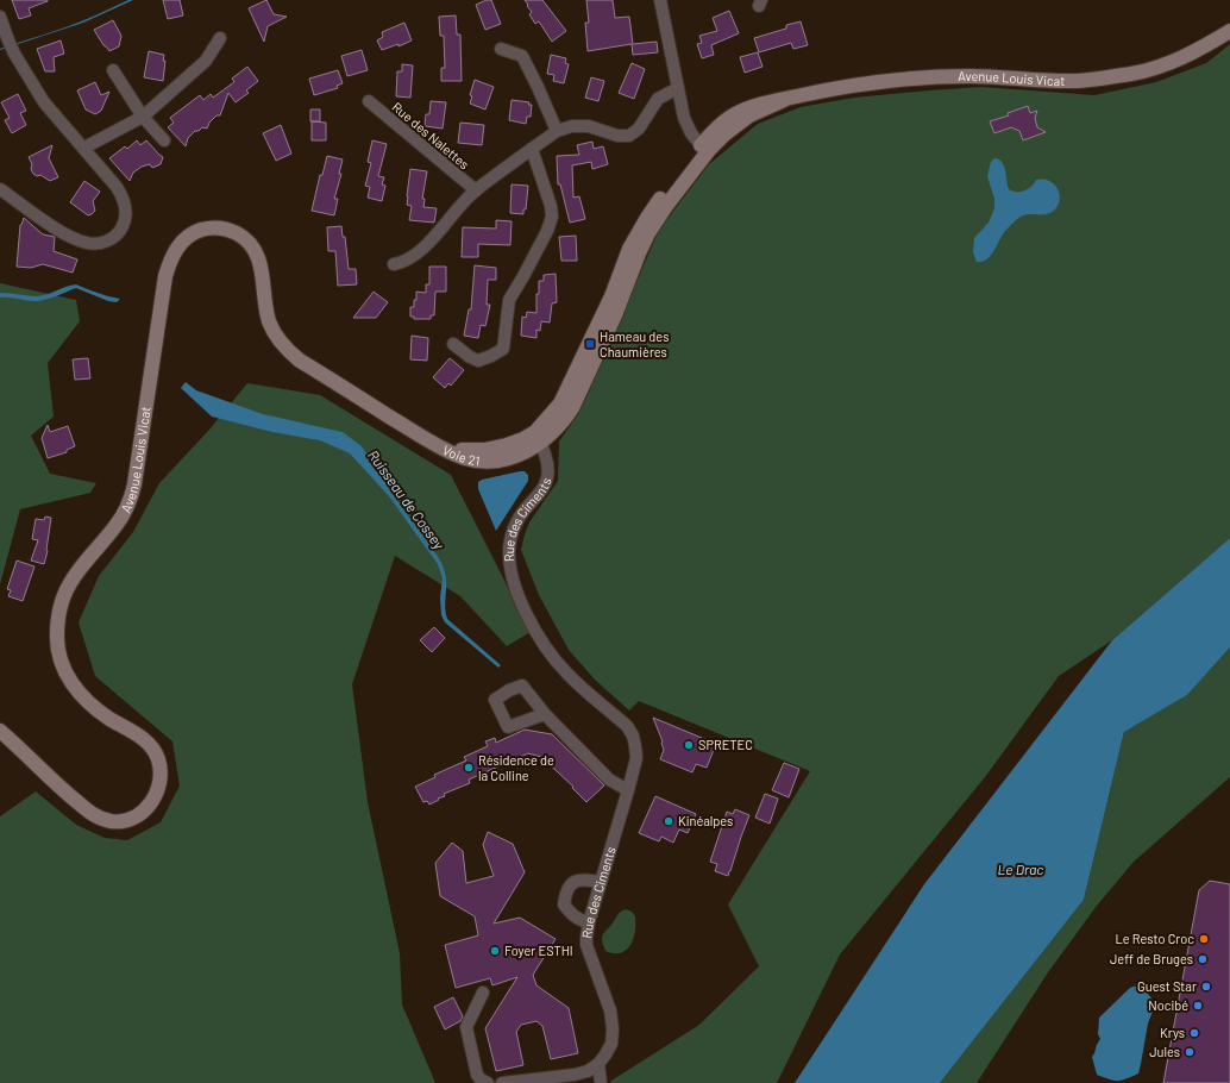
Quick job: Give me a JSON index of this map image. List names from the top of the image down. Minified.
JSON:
{"streets":{"main road":["Avenue Louis Vicat","Voie 21"],"street":["Rue des Nalettes","Rue des Ciments"]},"crossings":[["Avenue Louis Vicat","Voie 21"],["Voie 21","Rue des Ciments"]],"water":["Ruisseau de Cossey","Le Drac"],"places":{"transit":["Hameau des Chaumières"],"other":["SPRETEC","Résidence de la Colline","Kinéalpes","Le Resto Croc","Foyer ESTHI","Jeff de Bruges","Guest Star","Nocibé","Krys","Jules"]}}
